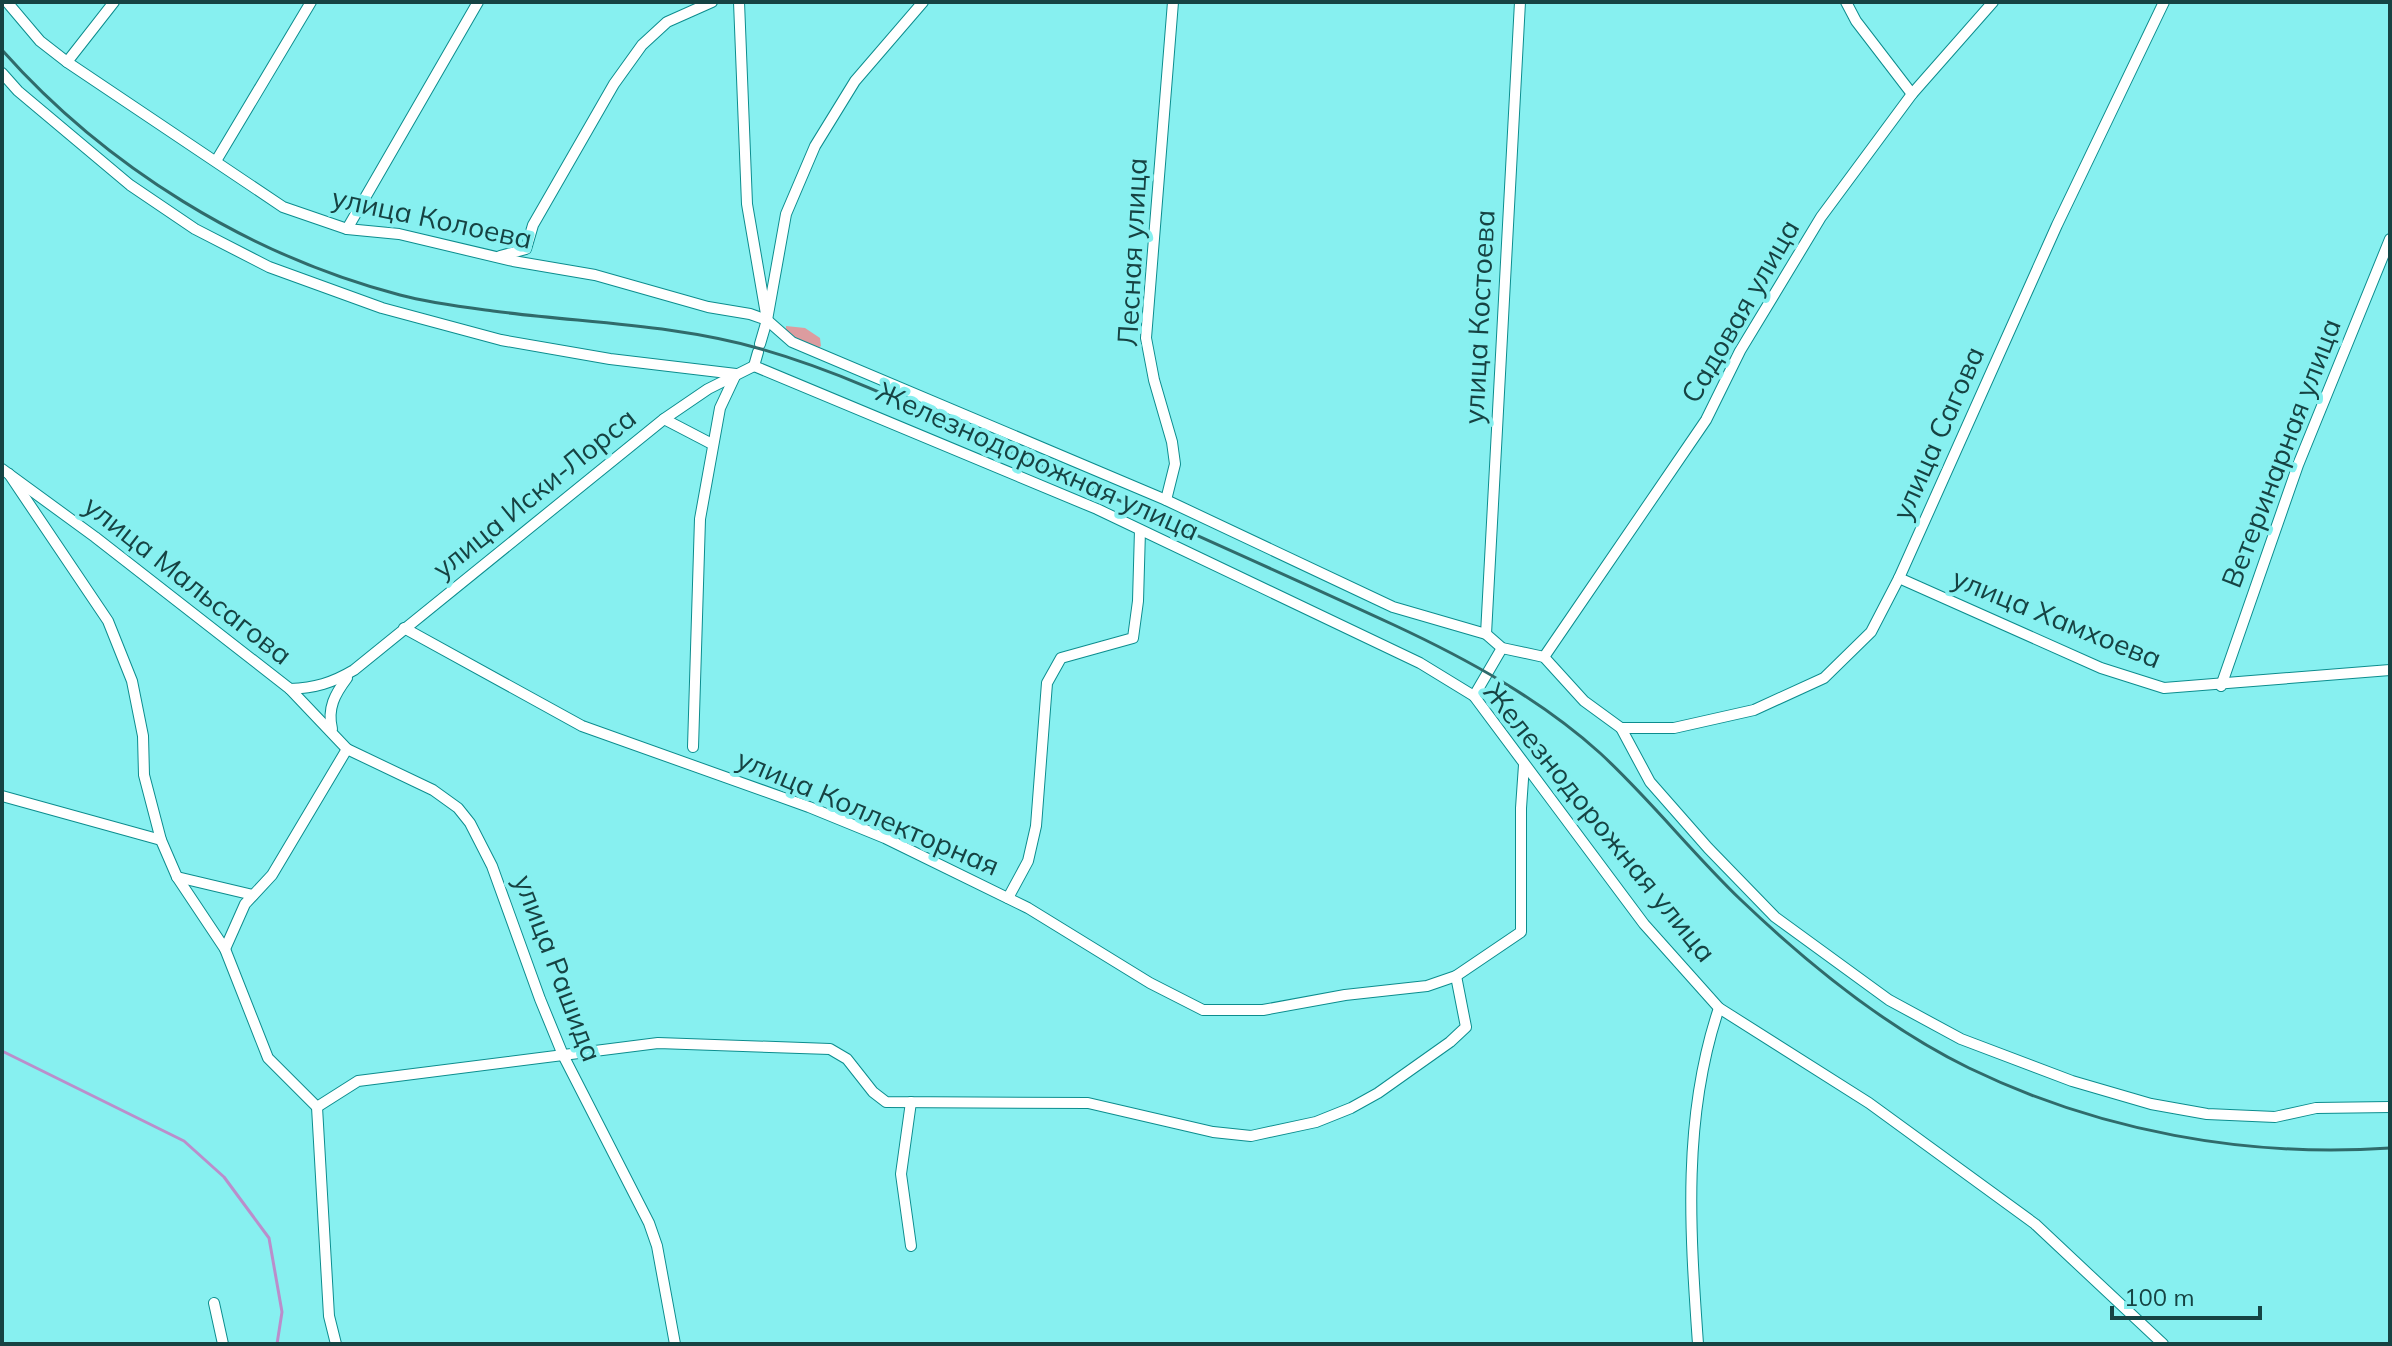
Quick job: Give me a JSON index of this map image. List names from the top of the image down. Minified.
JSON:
{"streets":{"street":["улица Колоева","Лесная улица","Садовая улица","улица Костоева","улица Сагова","Ветеринарная улица","Железнодорожная улица","улица Иски-Лорса","улица Мальсагова","улица Хамхоева","улица Коллекторная","улица Рашида"]},"crossings":[["улица Сагова","улица Хамхоева"],["Ветеринарная улица","улица Хамхоева"],["Железнодорожная улица","улица Иски-Лорса"],["Железнодорожная улица","улица Коллекторная"],["улица Иски-Лорса","улица Мальсагова"],["улица Иски-Лорса","улица Коллекторная"],["улица Мальсагова","улица Рашида"]],"scale_bar":"100 m"}
